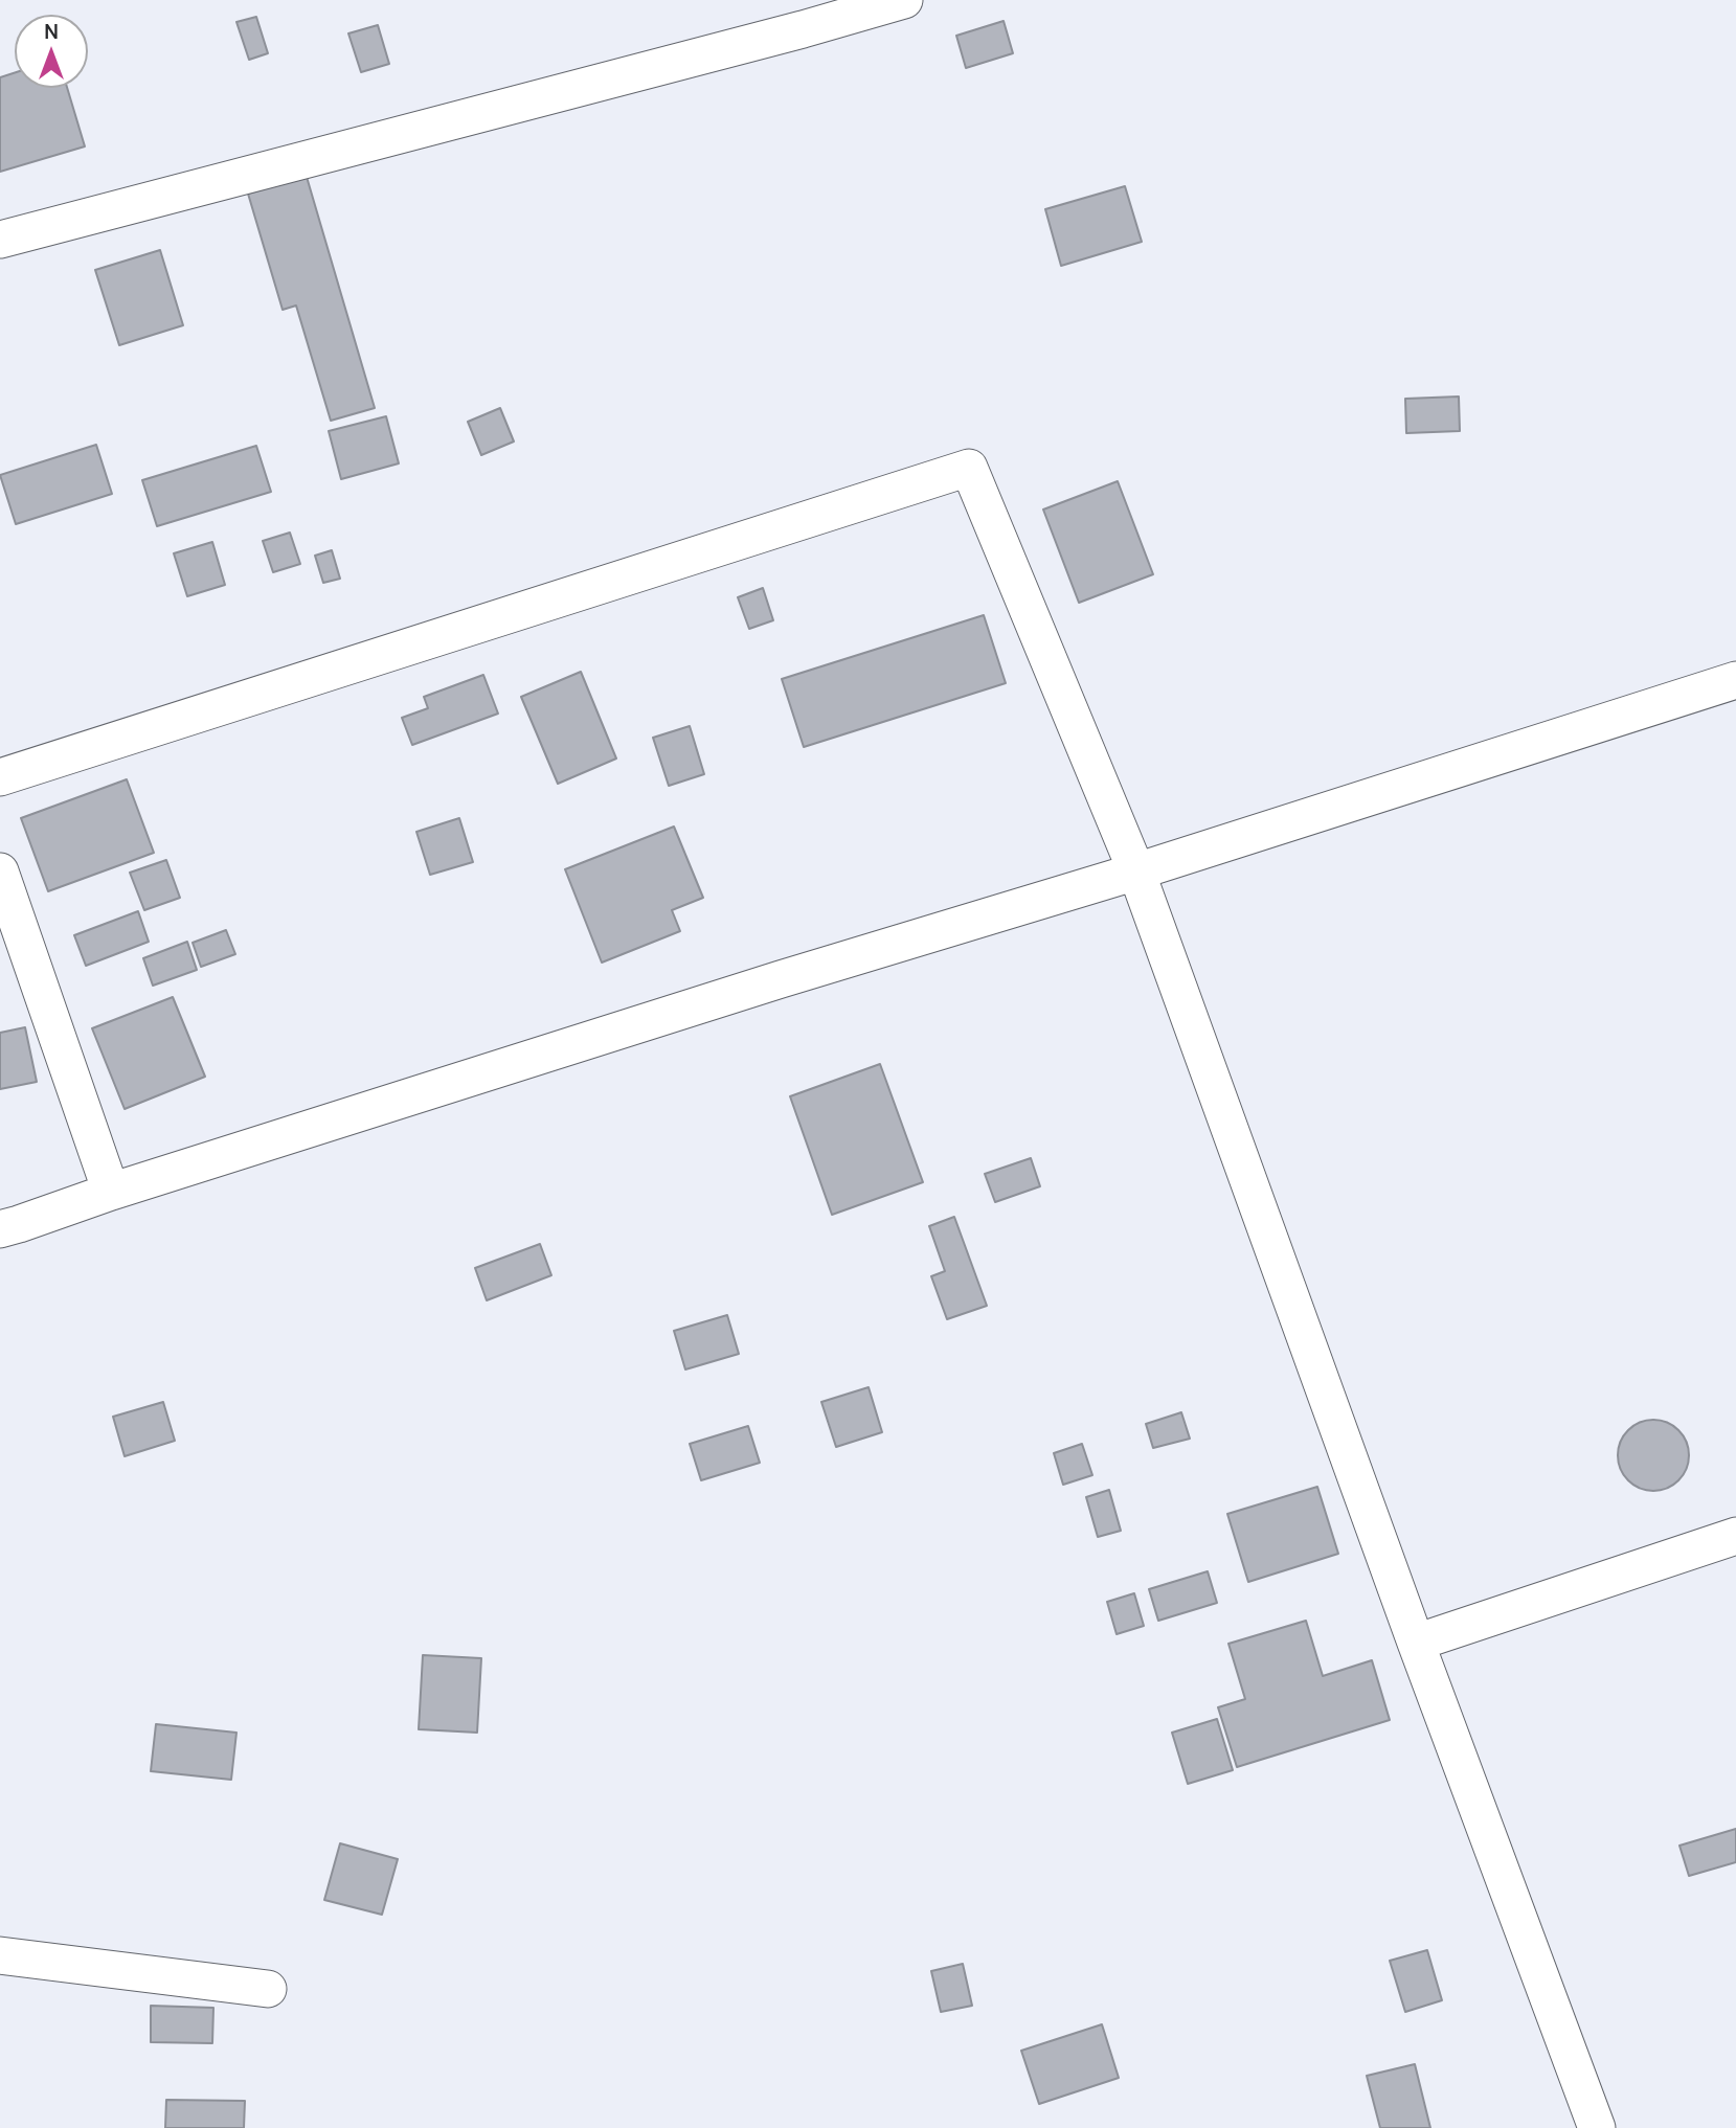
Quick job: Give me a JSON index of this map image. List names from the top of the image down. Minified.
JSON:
{"north":"top"}
